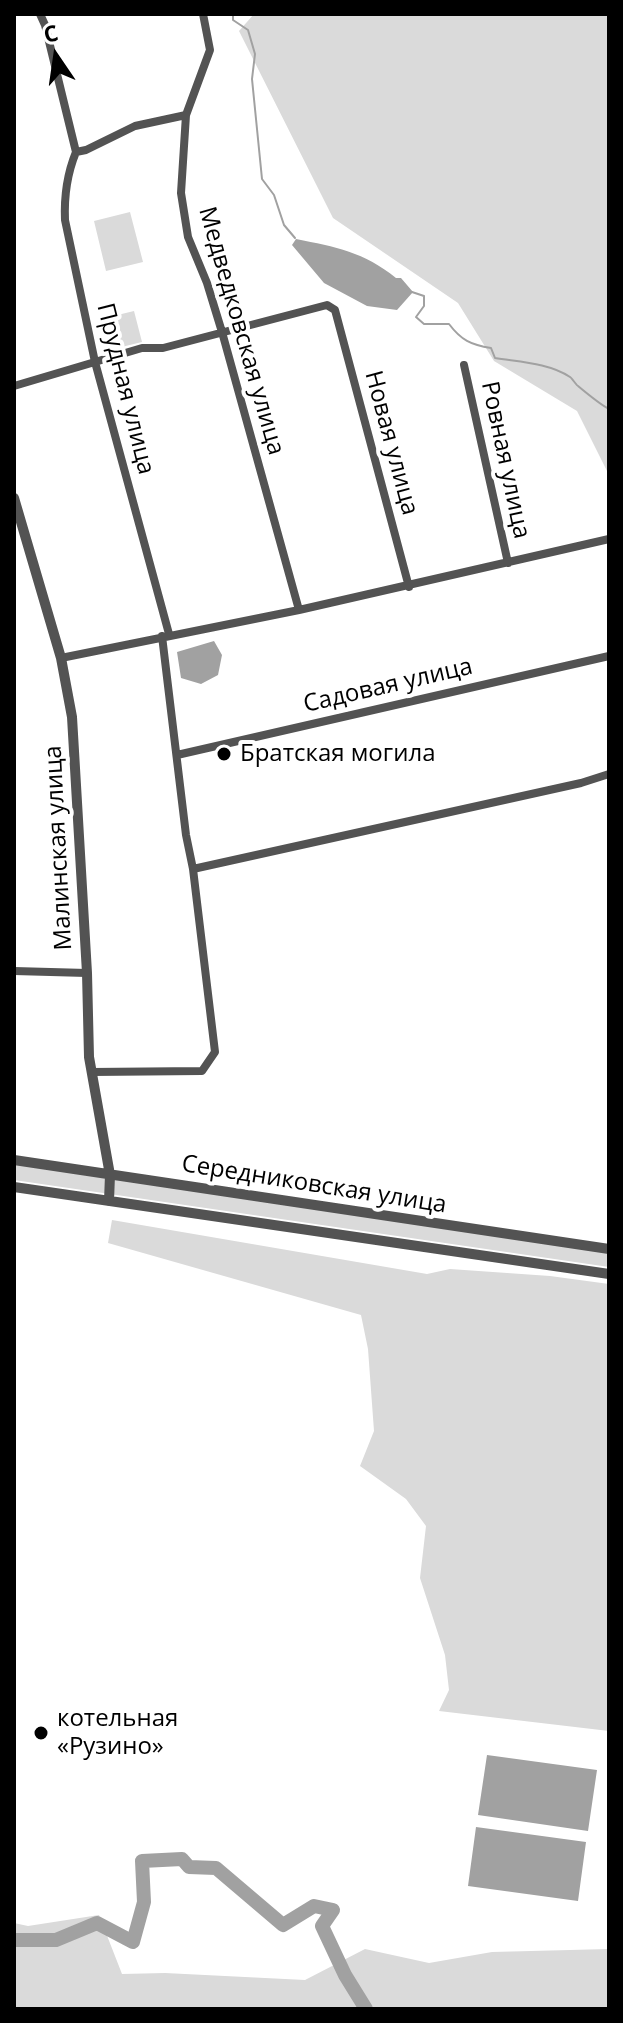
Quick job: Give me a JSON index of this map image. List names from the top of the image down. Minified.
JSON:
{"streets":{"street":["Медведковская улица","Прудная улица","Новая улица","Ровная улица","Садовая улица","Малинская улица","Середниковская улица"]},"crossings":[["Медведковская улица","Новая улица"],["Прудная улица","Садовая улица"],["Прудная улица","Малинская улица"],["Малинская улица","Середниковская улица"]],"places":["Братская могила","котельная «Рузино»"],"north":"top"}
